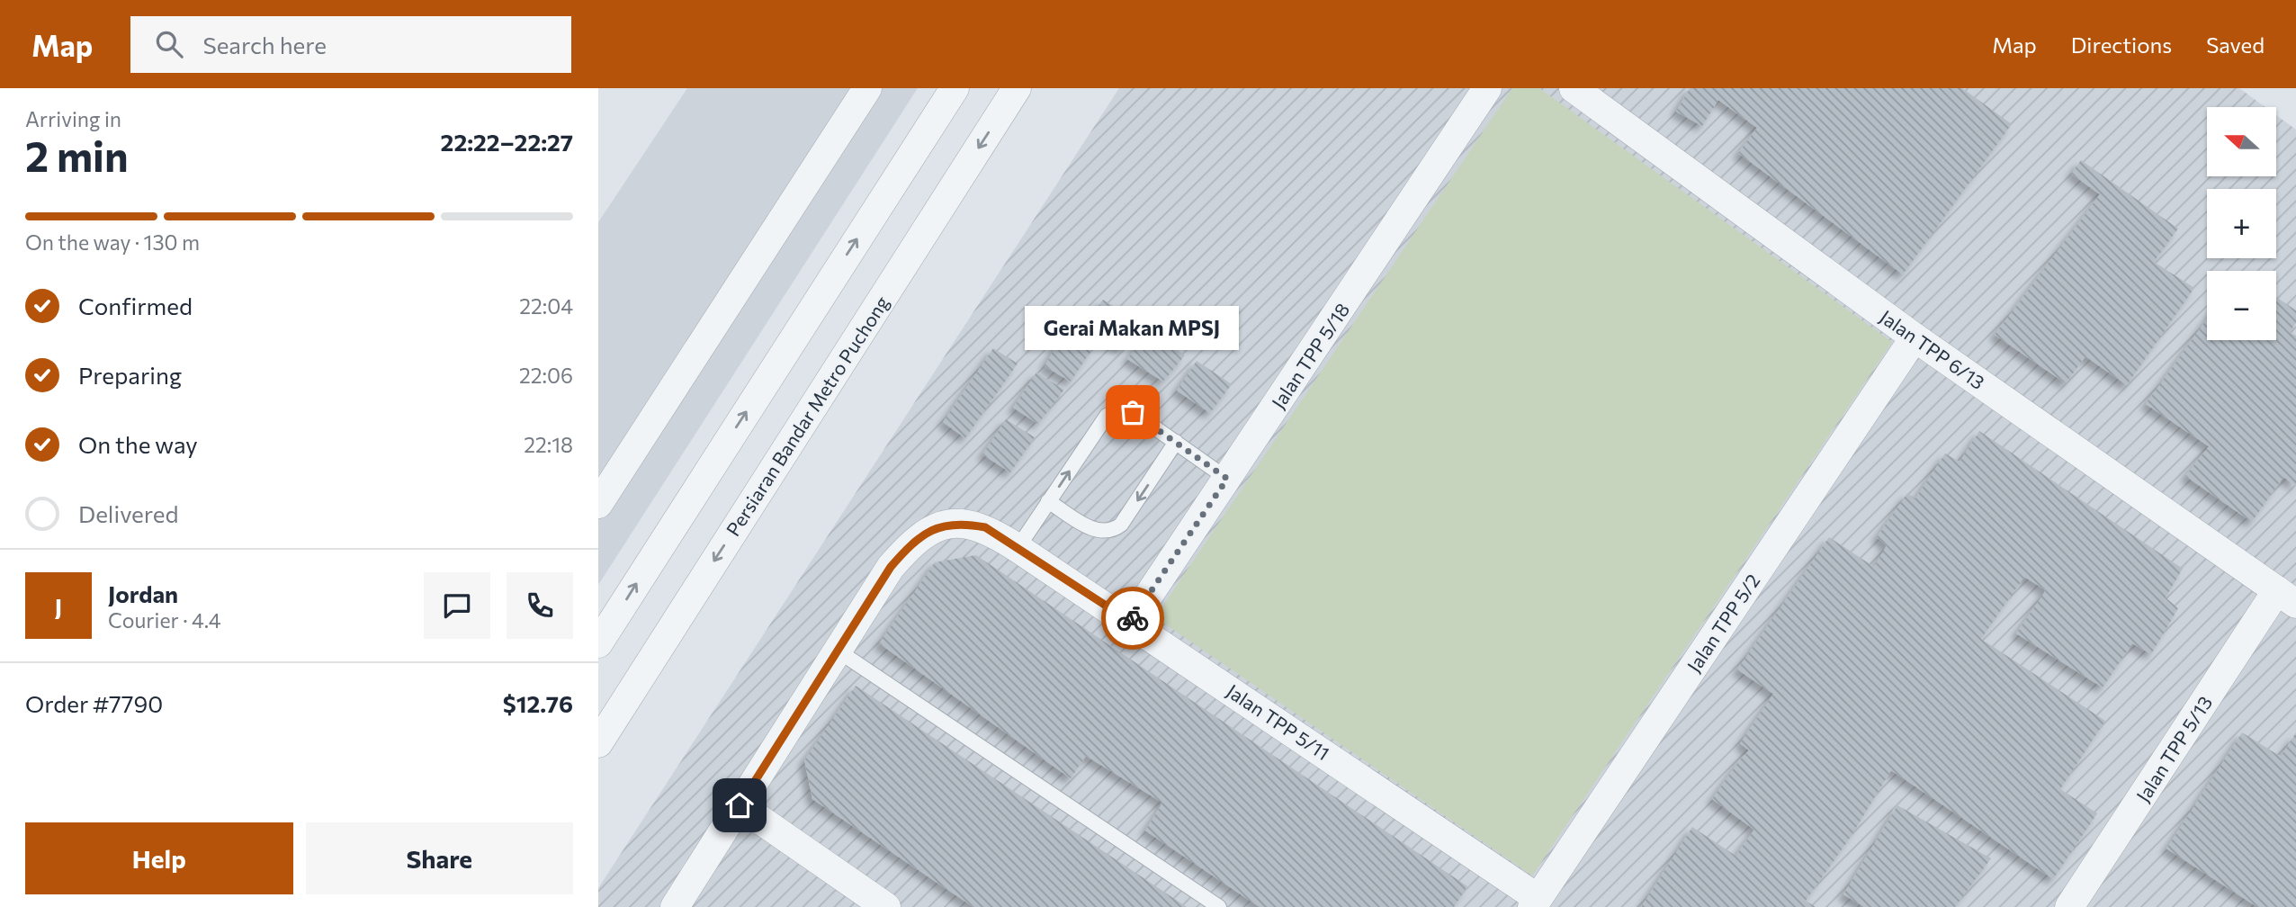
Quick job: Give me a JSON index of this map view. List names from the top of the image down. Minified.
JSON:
{"streets":{"street":["Jalan TPP 6/13","Jalan TPP 5/18","Persiaran Bandar Metro Puchong","Jalan TPP 5/2","Jalan TPP 5/11","Jalan TPP 5/13"]},"crossings":[["Jalan TPP 6/13","Jalan TPP 5/2"],["Jalan TPP 6/13","Jalan TPP 5/13"],["Jalan TPP 5/18","Jalan TPP 5/11"],["Jalan TPP 5/2","Jalan TPP 5/11"]],"places":["Gerai Makan MPSJ"],"north":"left","page":{"header":"Map","search":"Search here","nav":["Map","Directions","Saved"],"heading":["2 min","Arriving in","22:22–22:27"],"panel":["Jordan","Courier · 4.4","Order #7790","$12.76"],"map_buttons":["+","−"],"bar":"On the way · 130 m","list":[["Confirmed","22:04"],["Preparing","22:06"],["On the way","22:18"],"Delivered"],"bubble":"Gerai Makan MPSJ","round":"J","buttons":["Help","Share"]}}
